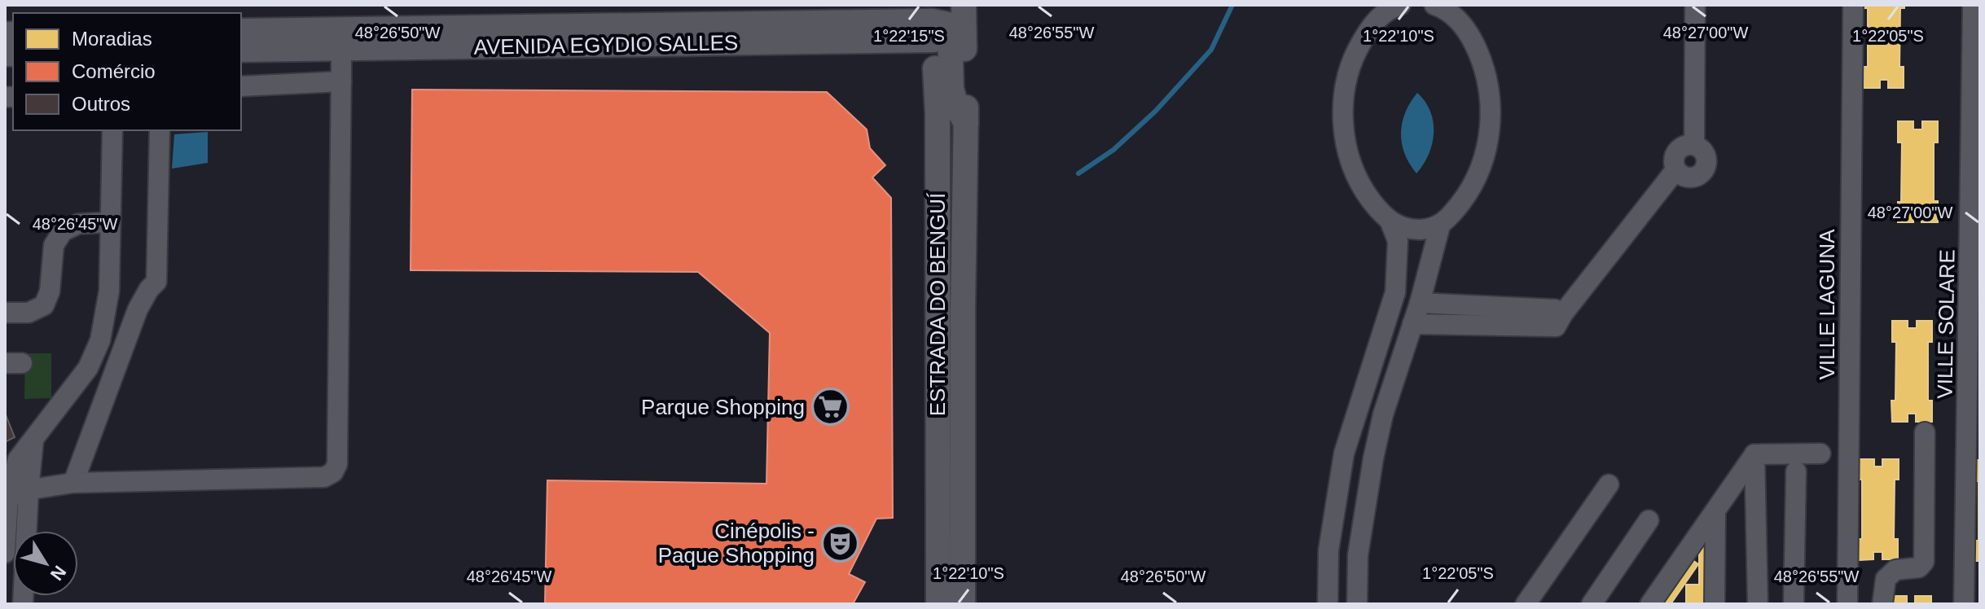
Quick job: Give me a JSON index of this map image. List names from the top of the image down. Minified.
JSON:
{"streets":{"street":["AVENIDA EGYDIO SALLES","ESTRADA DO BENGUÍ","VILLE LAGUNA","VILLE SOLARE"]},"crossings":[["AVENIDA EGYDIO SALLES","ESTRADA DO BENGUÍ"]],"places":{"supermarket":["Parque Shopping"],"theatre":["Cinépolis - Paque Shopping"]},"legend":["Moradias","Comércio","Outros"],"north":"bottom right","coordinates":["48°26'50\"W","48°26'55\"W","48°27'00\"W","1°22'15\"S","1°22'10\"S","1°22'05\"S","48°26'45\"W"]}
